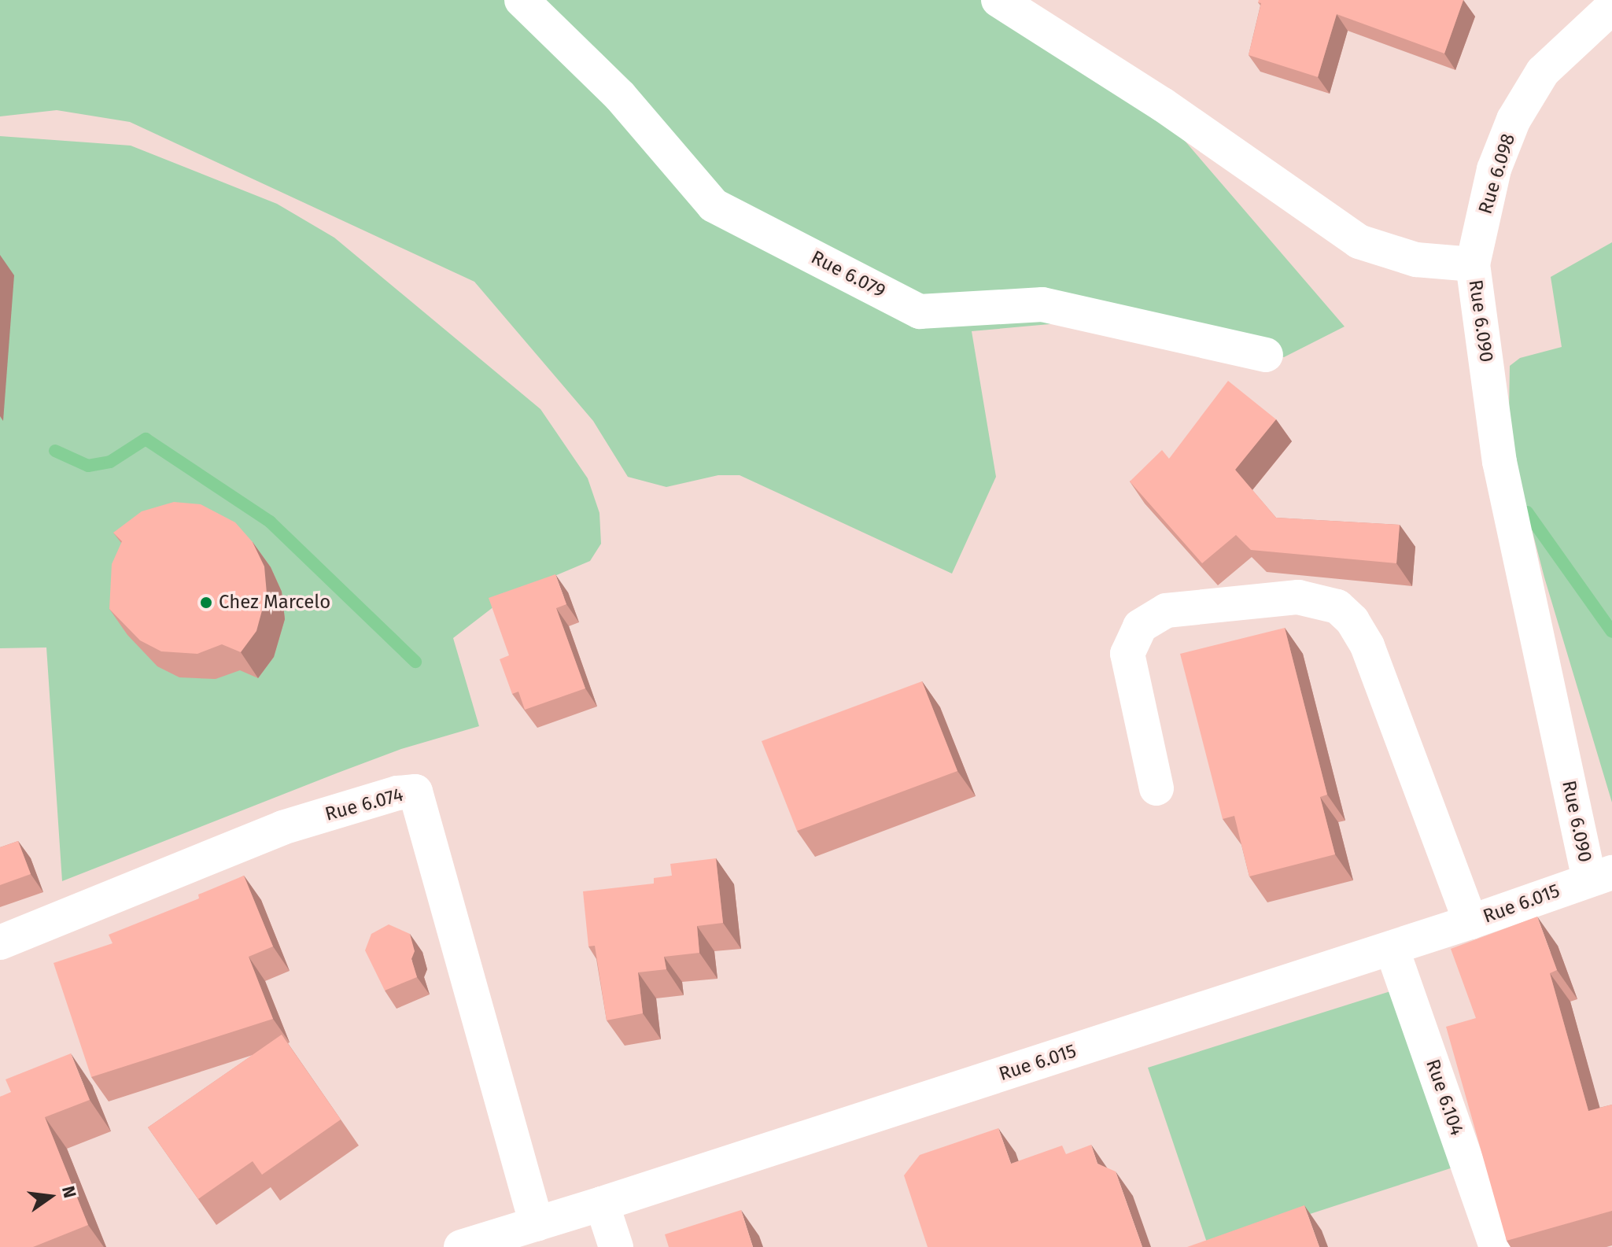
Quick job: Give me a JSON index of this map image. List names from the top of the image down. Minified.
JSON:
{"streets":{"street":["Rue 6.098","Rue 6.079","Rue 6.090","Rue 6.074","Rue 6.015","Rue 6.104"]},"crossings":[["Rue 6.098","Rue 6.090"],["Rue 6.090","Rue 6.015"],["Rue 6.074","Rue 6.015"],["Rue 6.015","Rue 6.104"]],"places":["Chez Marcelo"],"north":"right"}
